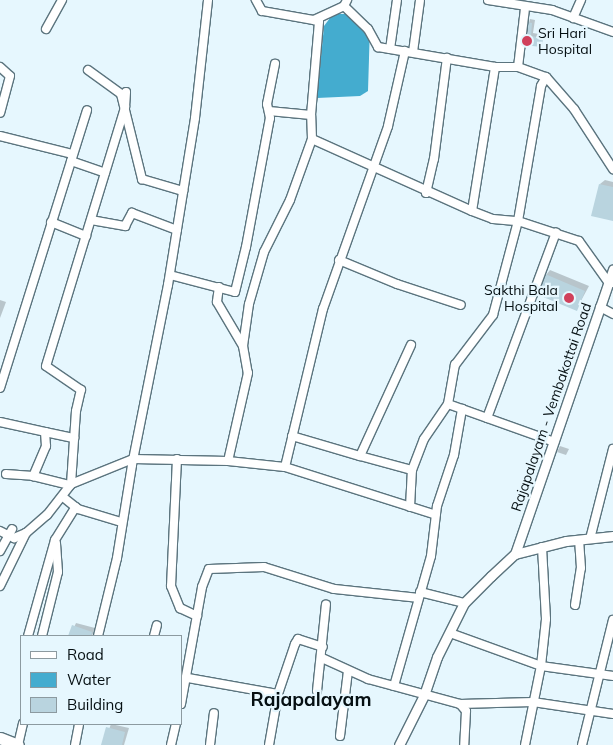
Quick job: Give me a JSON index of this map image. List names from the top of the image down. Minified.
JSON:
{"streets":{"main road":["Rajapalayam - Vembakottai Road"]},"districts":["Rajapalayam"],"places":["Sri Hari Hospital","Sakthi Bala Hospital"],"legend":["Road","Water","Building"]}
